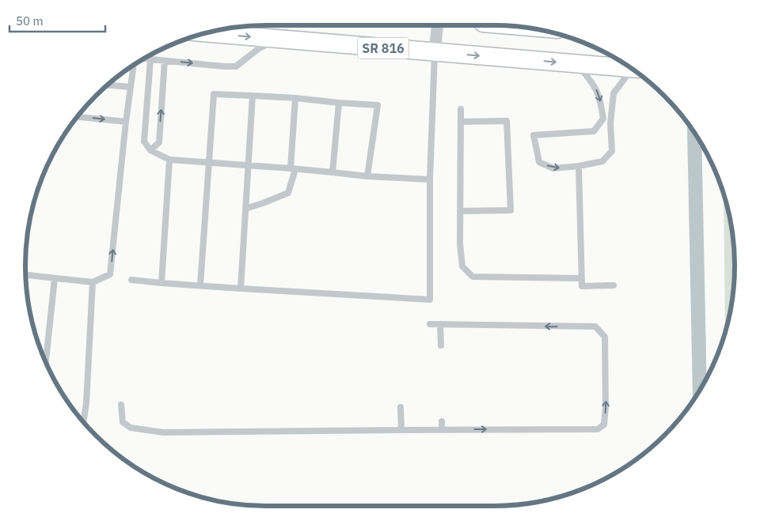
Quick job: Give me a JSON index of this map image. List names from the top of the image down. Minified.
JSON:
{"streets":{"main road":["SR 816"]},"scale_bar":"50 m"}
